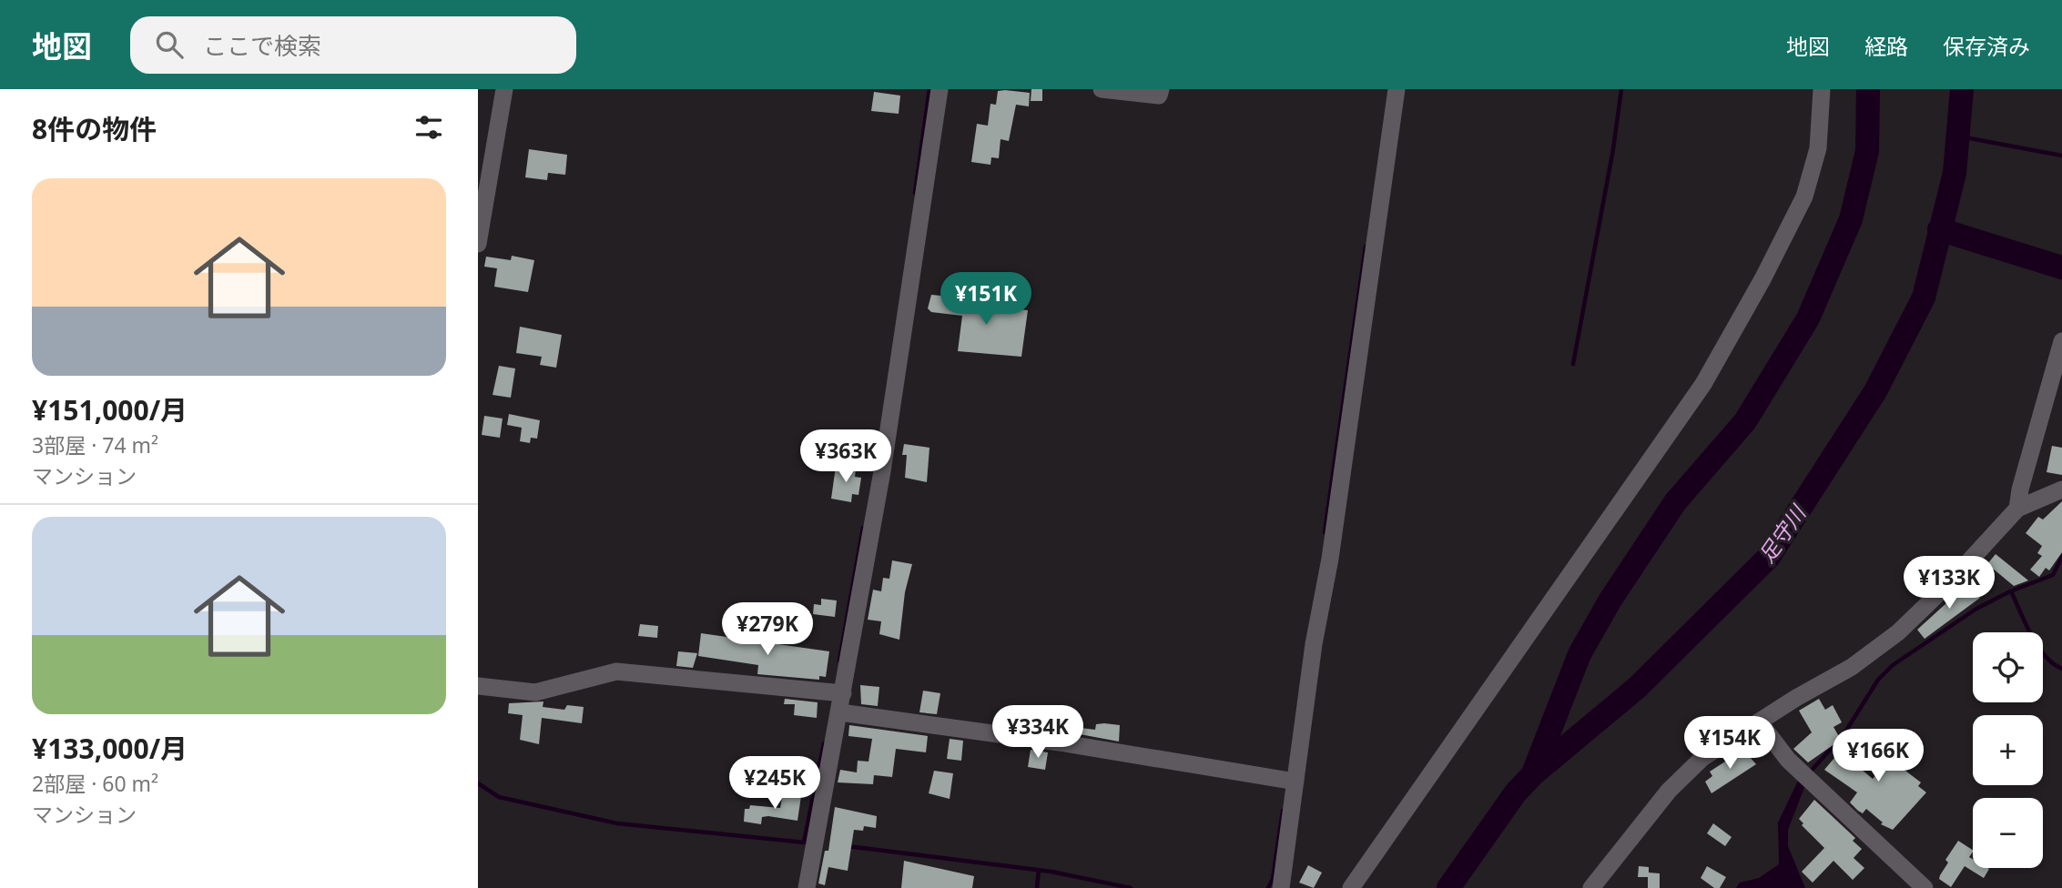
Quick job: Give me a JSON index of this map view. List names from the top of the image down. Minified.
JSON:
{"water":["足守川"],"page":{"header":"地図","search":"ここで検索","nav":["地図","経路","保存済み"],"heading":"8件の物件","list":[{"name":"¥151,000/月","note":"3部屋 · 74 m² · マンション"},{"name":"¥133,000/月","note":"2部屋 · 60 m² · マンション"}],"price":["¥151K","¥363K","¥133K","¥279K","¥334K","¥154K","¥166K","¥245K"],"map_buttons":["+","−"]}}
